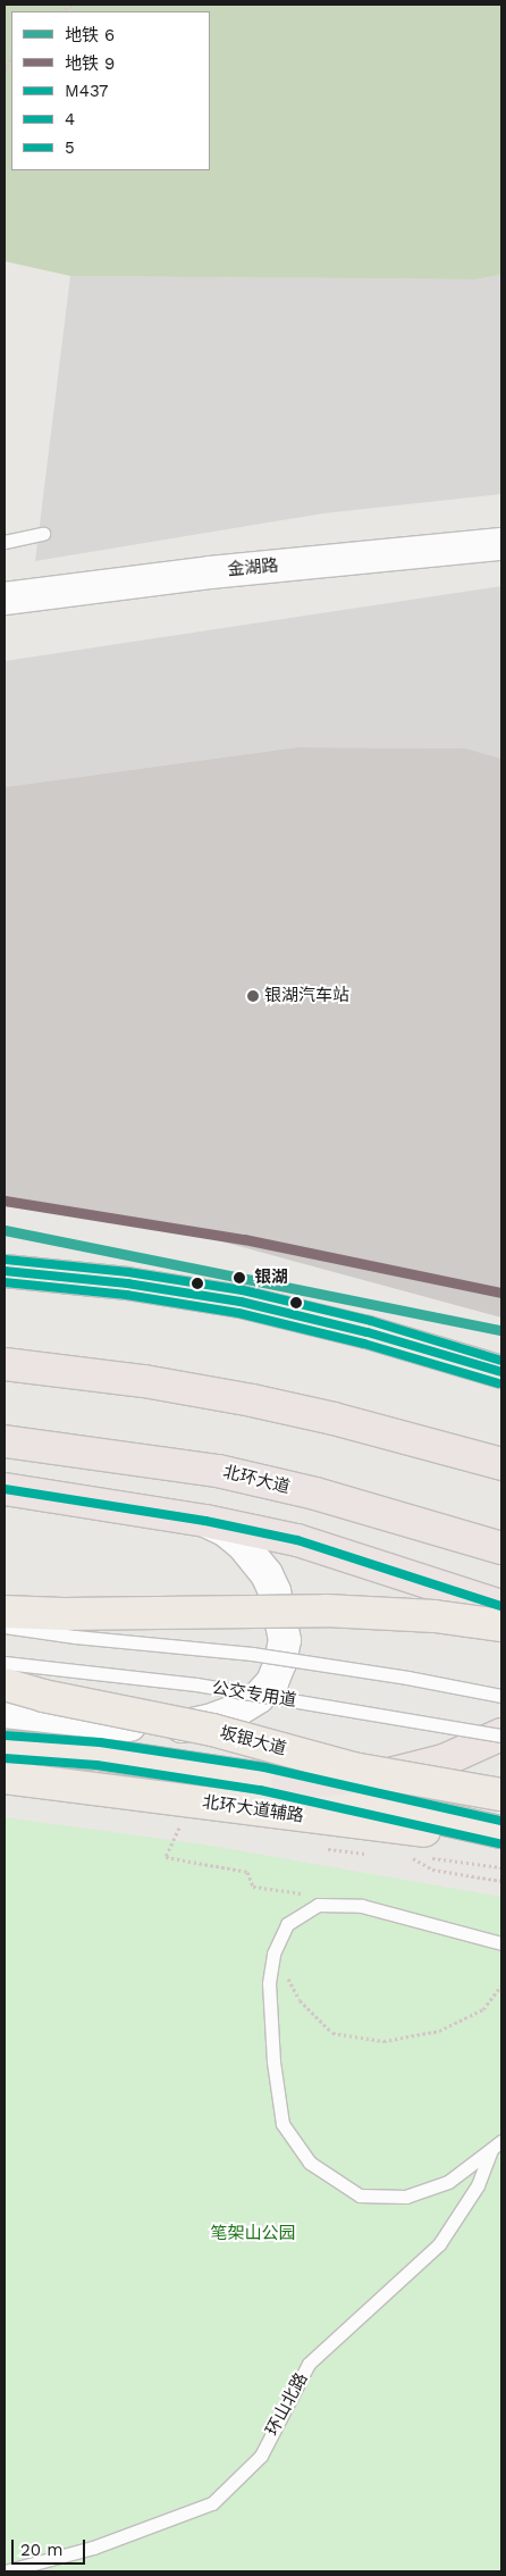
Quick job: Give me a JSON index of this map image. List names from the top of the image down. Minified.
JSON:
{"streets":{"highway":["北环大道"],"main road":["坂银大道","北环大道辅路"],"street":["金湖路"],"lane":["公交专用道","环山北路"]},"parks":["笔架山公园"],"places":["银湖汽车站","银湖"],"lines":["metro line 9","metro line 6","transit line 5","transit line M437","transit line 4"],"legend":["地铁 6","地铁 9","M437","4","5"],"scale_bar":"20 m"}
